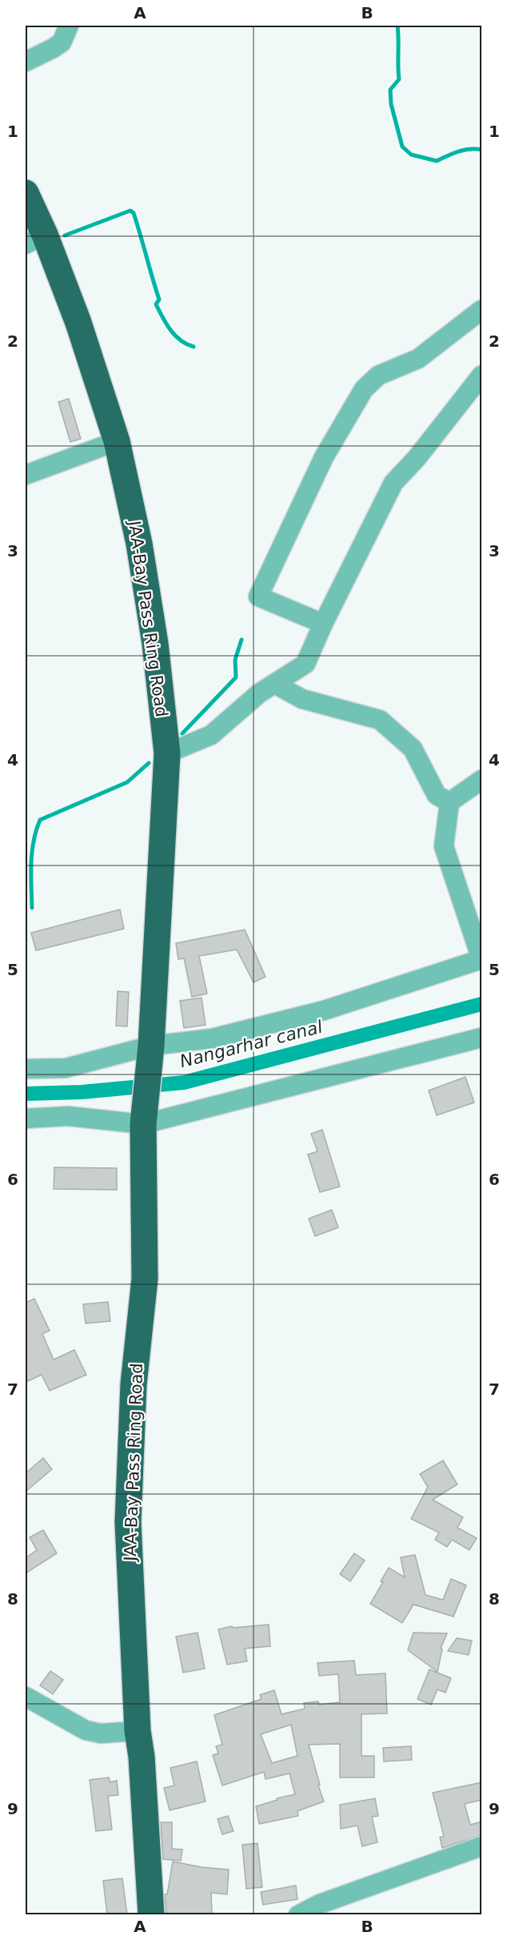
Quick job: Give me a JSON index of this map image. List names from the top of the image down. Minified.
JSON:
{"streets":{"highway":["JAA-Bay Pass Ring Road"]},"water":["Nangarhar canal"],"grid":{"columns":["A","B"],"rows":["1","2","3","4","5","6","7","8","9"]}}
